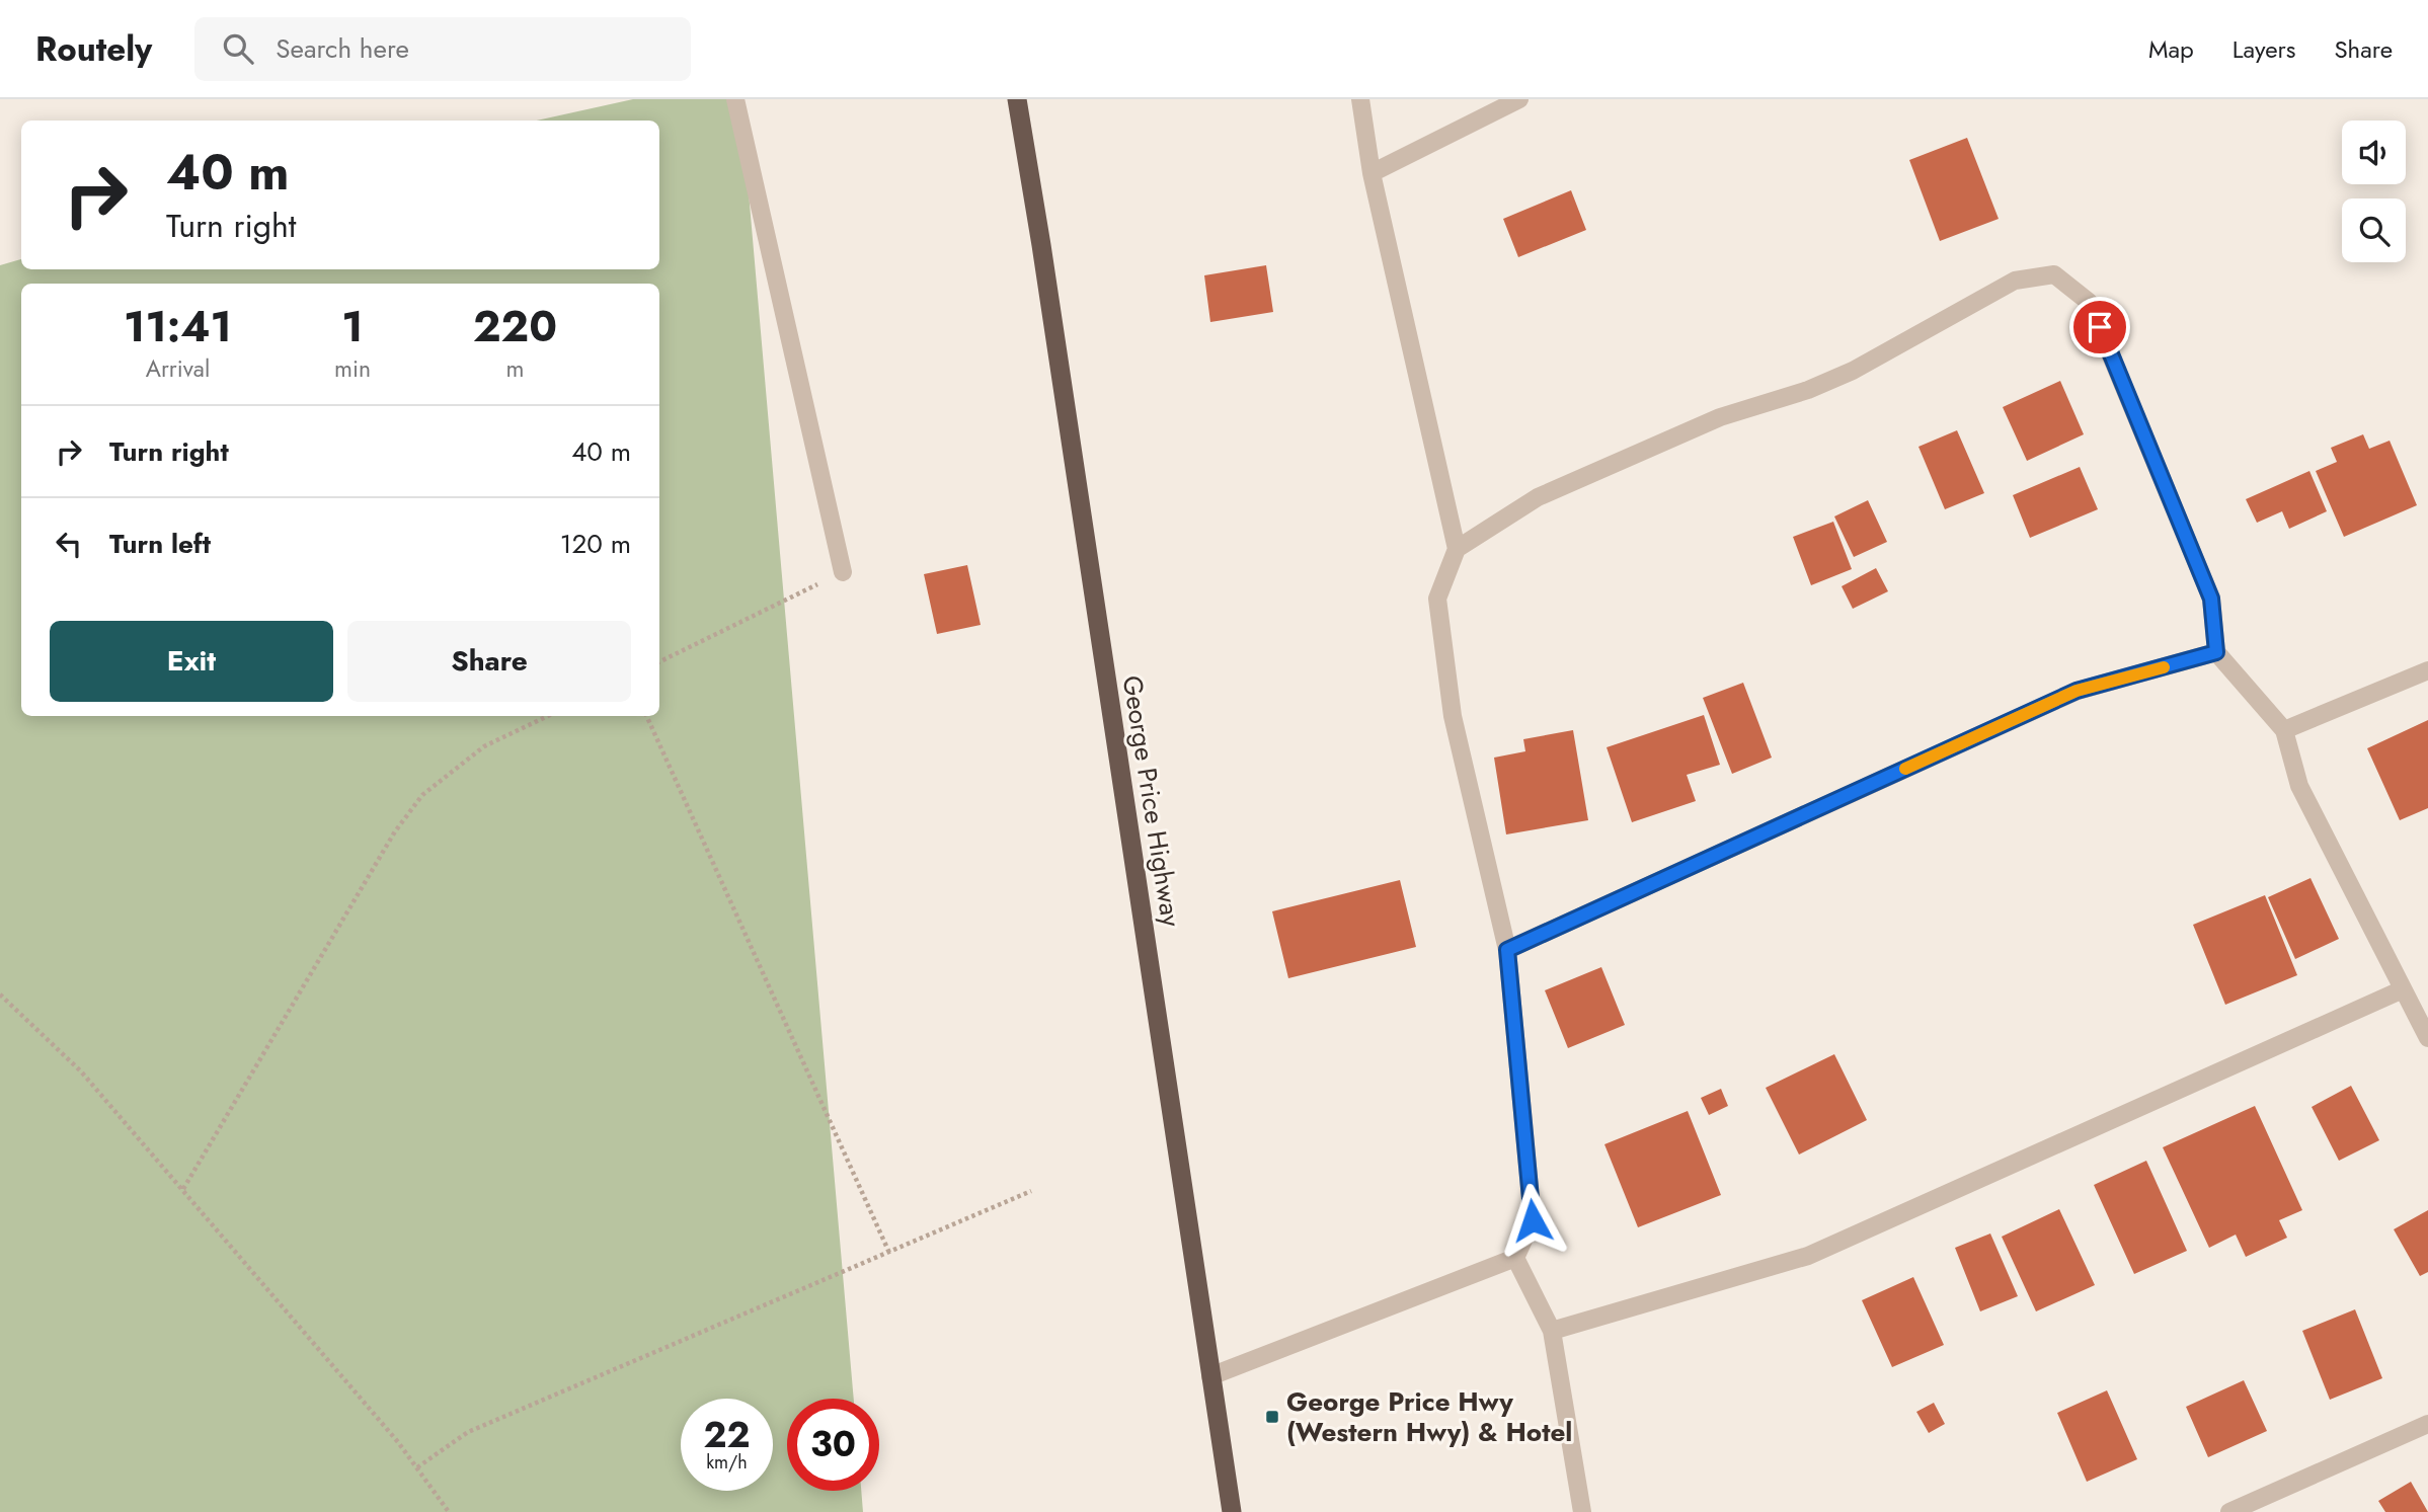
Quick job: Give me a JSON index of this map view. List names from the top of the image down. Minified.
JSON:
{"streets":{"highway":["George Price Highway"]},"places":{"transit":["George Price Hwy (Western Hwy) & Hotel"]},"page":{"header":"Routely","search":"Search here","nav":["Map","Layers","Share"],"turn":["40 m","Turn right"],"eta":["11:41","Arrival","1","min","220","m"],"list":[{"name":"Turn right","value":"40 m"},{"name":"Turn left","value":"120 m"}],"buttons":["Exit","Share"],"speed":"22 km/h","limit":"30"}}
